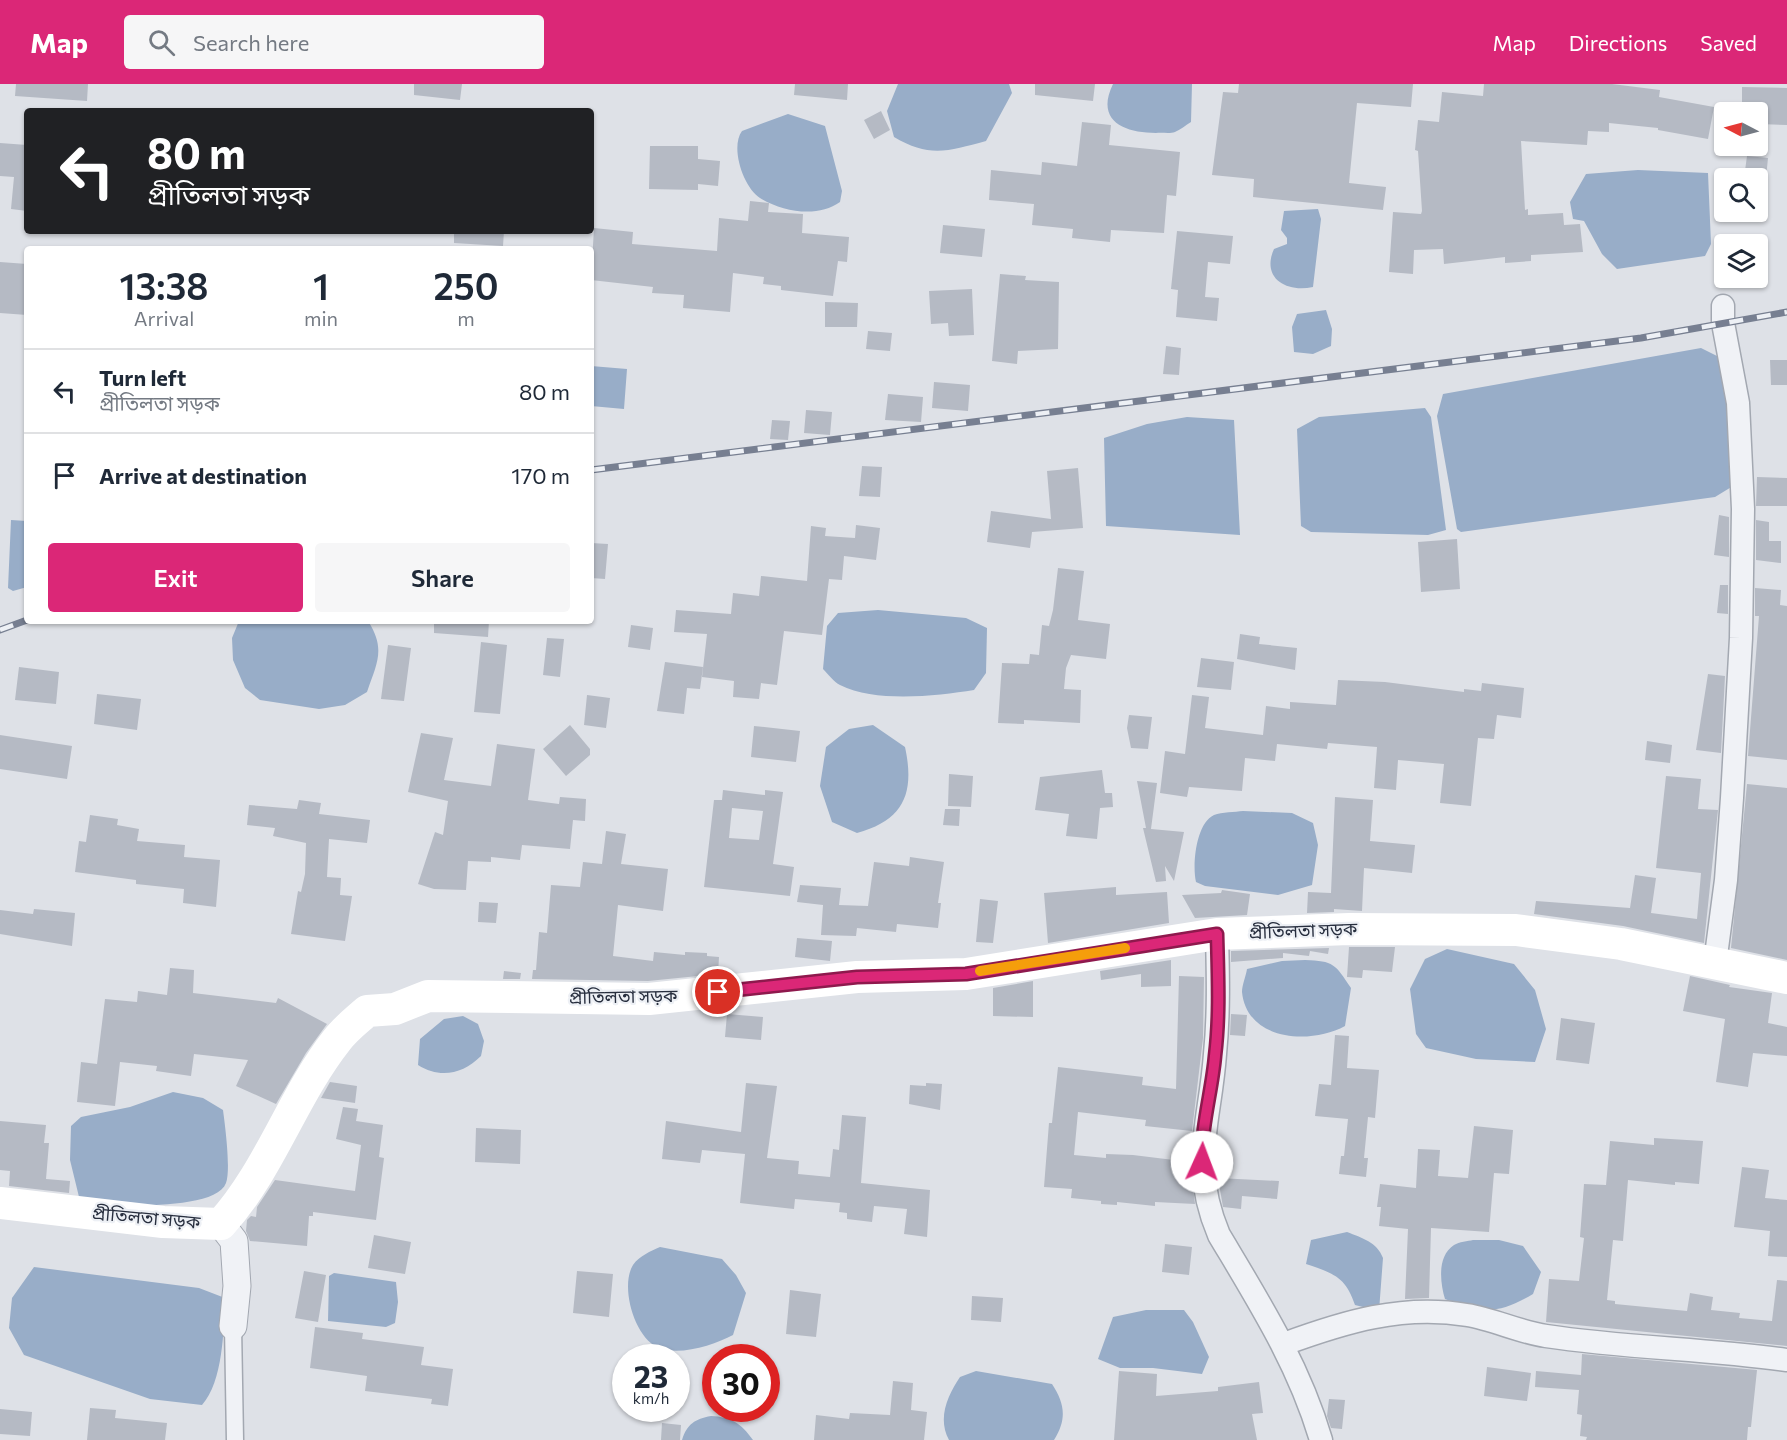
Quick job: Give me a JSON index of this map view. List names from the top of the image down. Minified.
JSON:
{"streets":{"main road":["প্রীতিলতা সড়ক"]},"north":"left","page":{"header":"Map","search":"Search here","nav":["Map","Directions","Saved"],"turn":["80 m","প্রীতিলতা সড়ক"],"eta":["13:38","Arrival","1","min","250","m"],"list":[{"name":"Turn left","note":"প্রীতিলতা সড়ক","value":"80 m"},{"name":"Arrive at destination","value":"170 m"}],"buttons":["Exit","Share"],"speed":"23 km/h","limit":"30"}}
